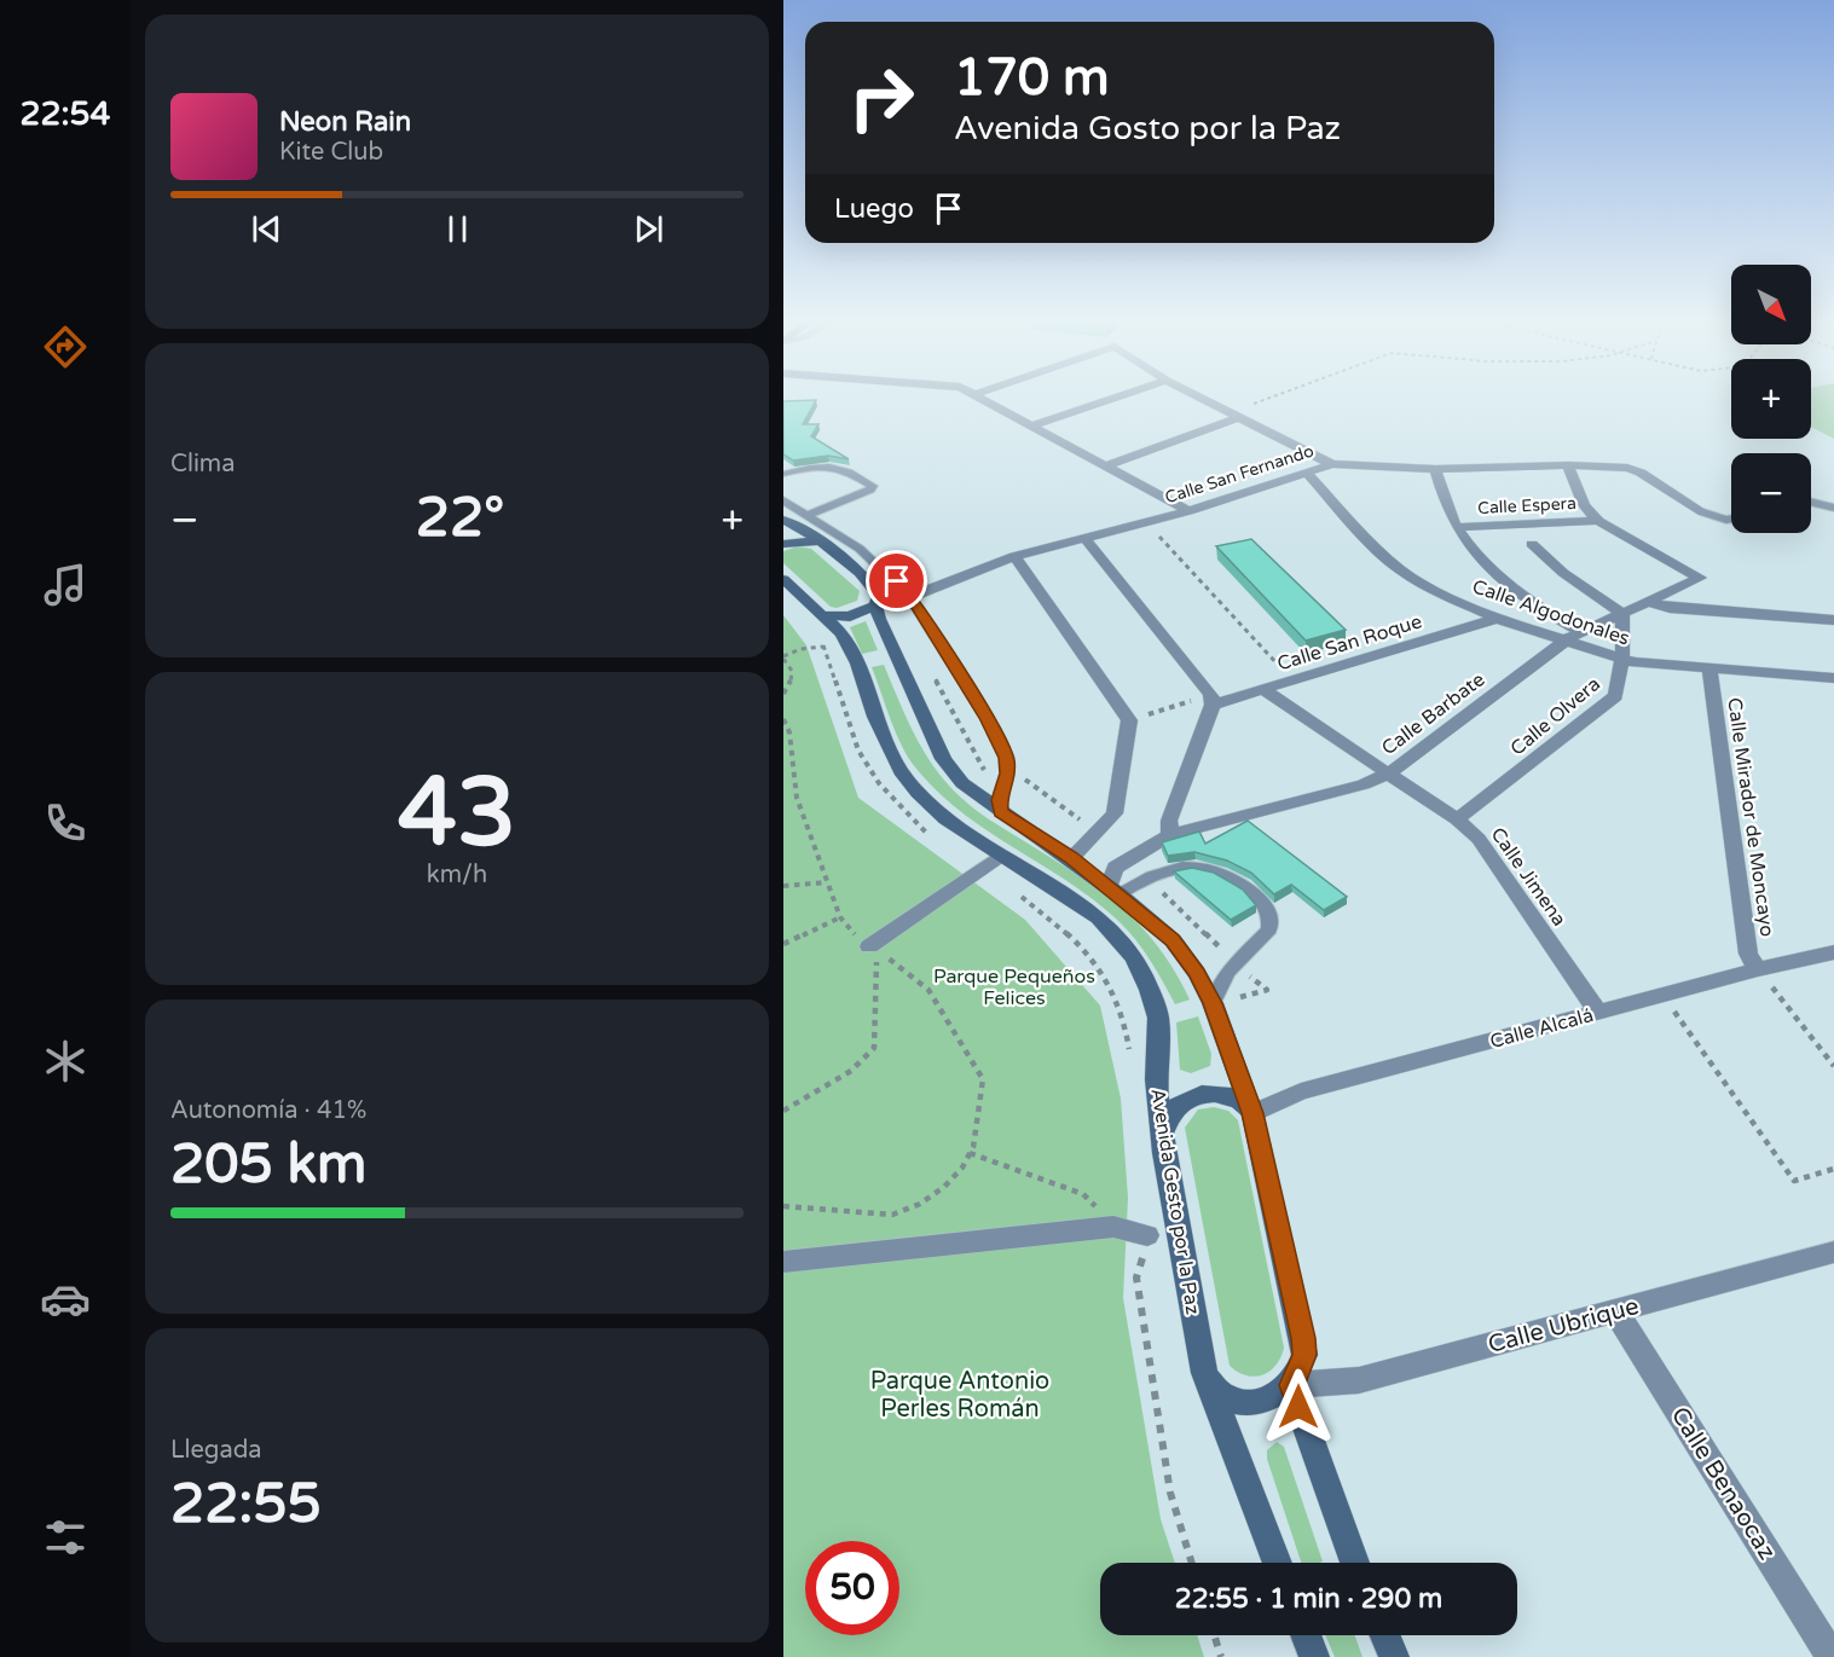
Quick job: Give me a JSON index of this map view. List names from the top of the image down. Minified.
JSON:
{"streets":{"main road":["Avenida Gesto por la Paz"],"street":["Calle San Fernando","Calle Espera","Calle Algodonales","Calle San Roque","Calle Barbate","Calle Olvera","Calle Mirador de Moncayo","Calle Jimena","Calle Alcalá","Calle Ubrique","Calle Benaocaz"]},"crossings":[["Calle San Fernando","Calle Algodonales"],["Calle Espera","Calle Barbate"],["Calle Algodonales","Calle San Roque"],["Calle Algodonales","Calle Barbate"],["Calle Algodonales","Calle Olvera"],["Calle Algodonales","Calle Mirador de Moncayo"],["Calle San Roque","Calle Jimena"],["Calle Barbate","Calle Olvera"],["Calle Barbate","Calle Jimena"],["Calle Olvera","Calle Jimena"],["Calle Mirador de Moncayo","Calle Alcalá"],["Calle Jimena","Calle Alcalá"],["Calle Ubrique","Calle Benaocaz"]],"parks":["Parque Pequeños Felices","Parque Antonio Perles Román"],"north":"bottom right","page":{"tabs":"22:54","turn":["170 m","Avenida Gosto por la Paz"],"song":["Neon Rain","Kite Club"],"then":"Luego","map_buttons":["+","−"],"tile":["Clima",["43","km/h"],["Autonomía · 41%","205 km"],["Llegada","22:55"]],"heat":["−","22°","+"],"limit":"50","trip":"22:55 · 1 min · 290 m"}}
